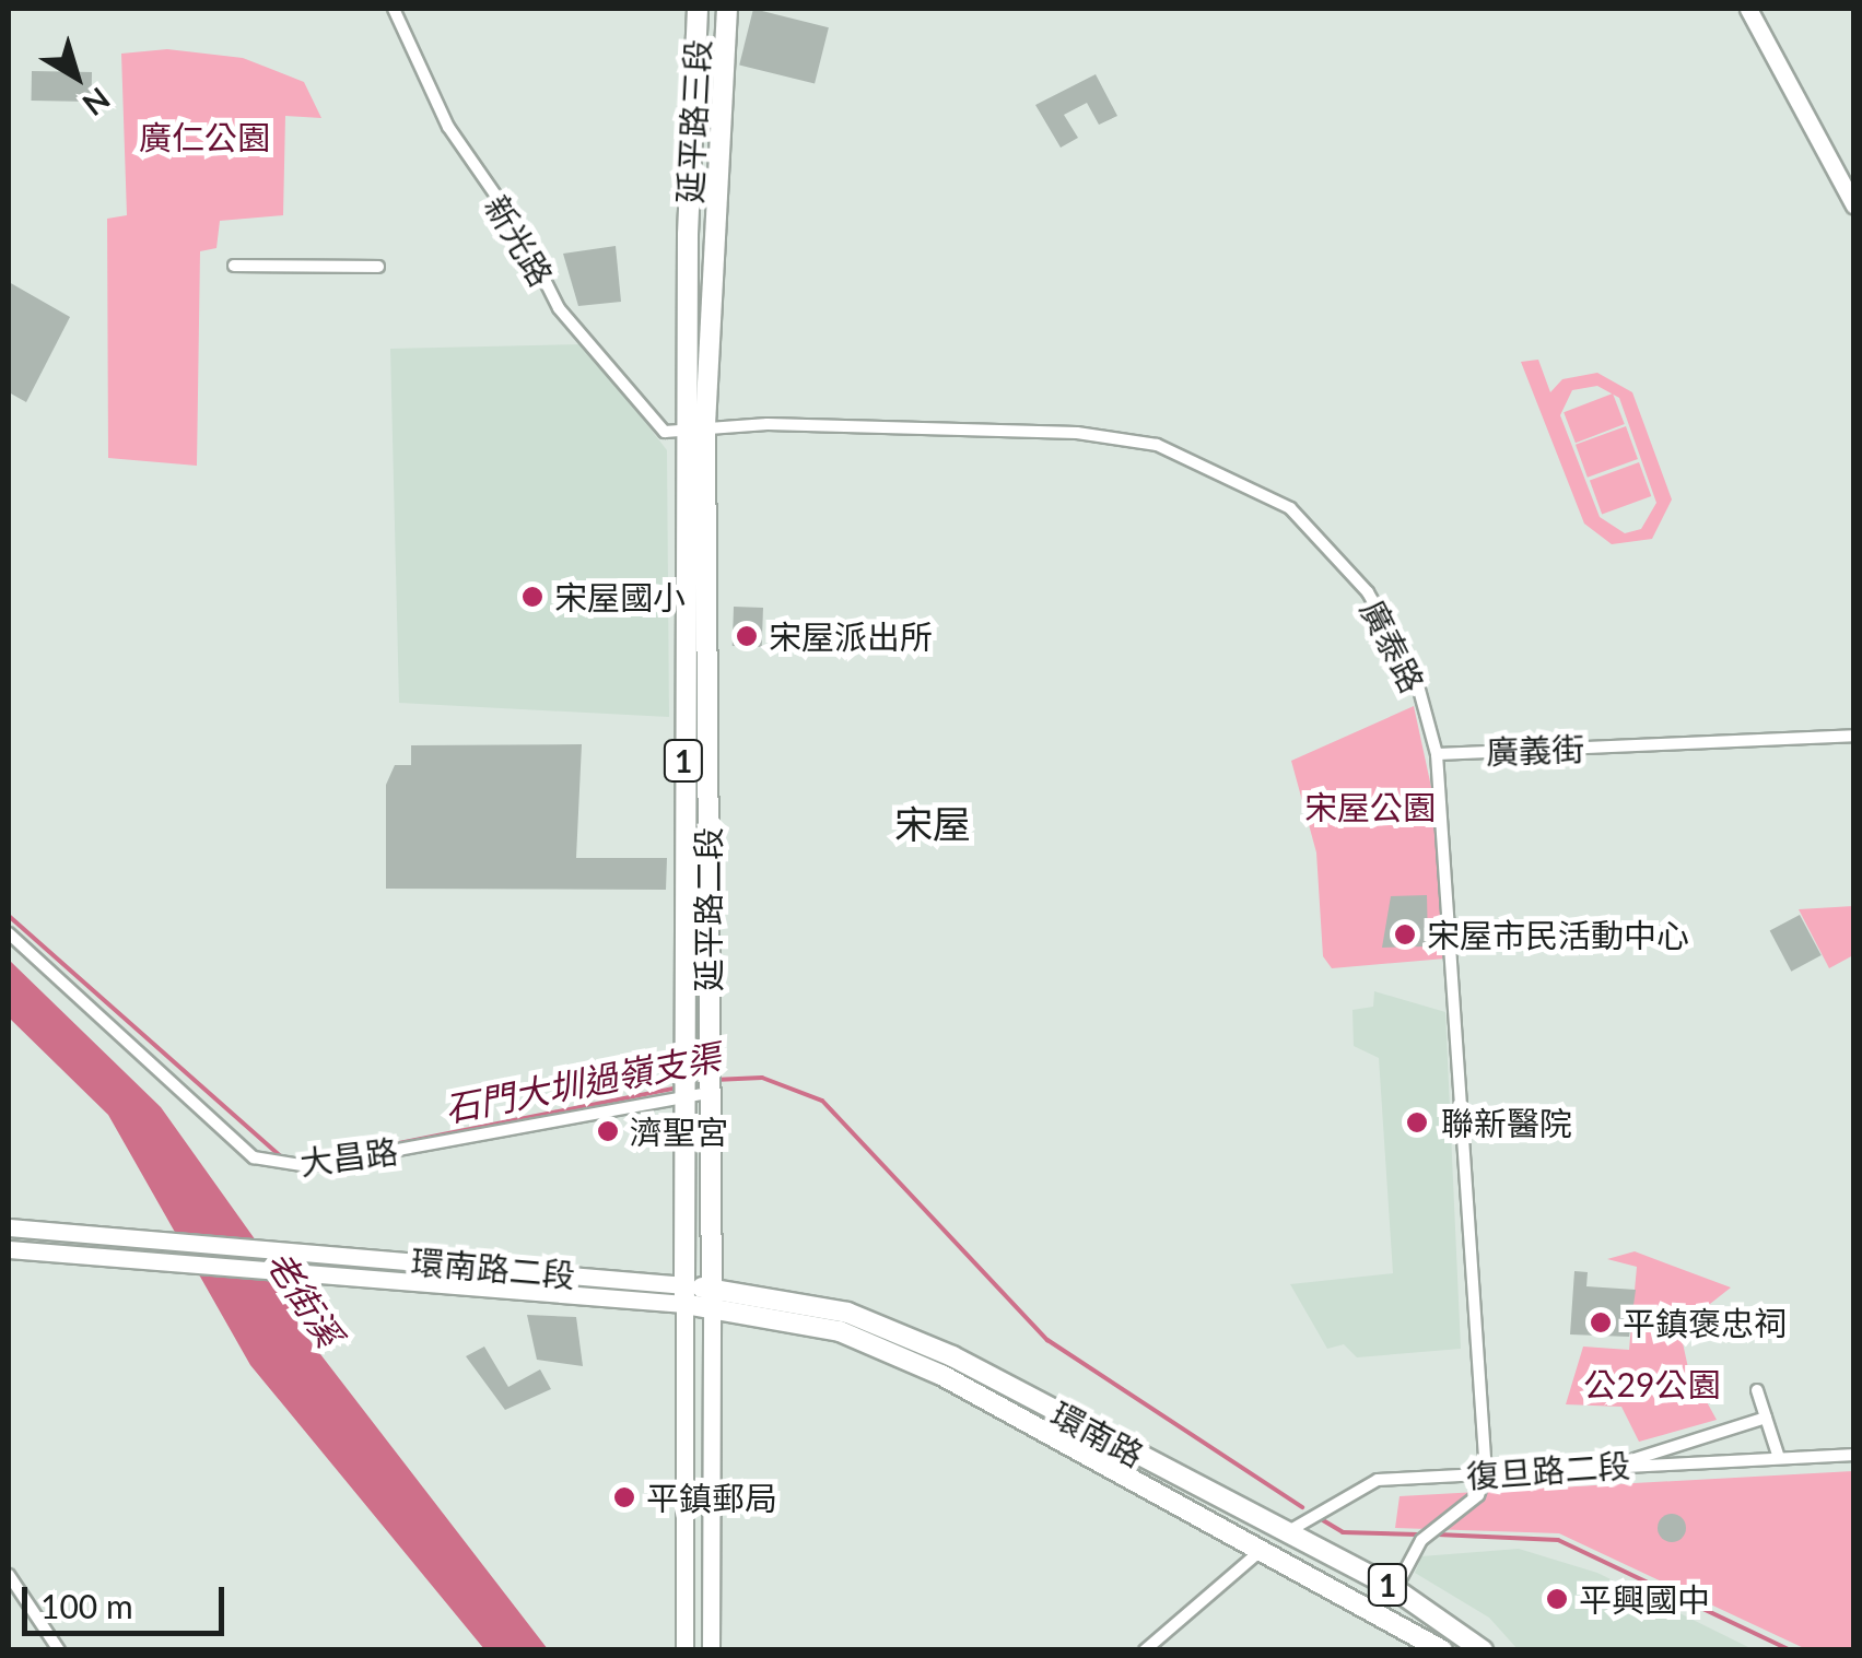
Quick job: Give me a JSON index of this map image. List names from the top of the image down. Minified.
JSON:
{"streets":{"main road":["延平路三段","1","延平路二段","環南路二段","環南路","復旦路二段"],"street":["新光路","廣泰路","廣義街","大昌路"]},"crossings":[["延平路三段","延平路二段"],["新光路","廣泰路"],["新光路","延平路二段"],["廣泰路","廣義街"],["廣泰路","延平路二段"],["廣泰路","復旦路二段"],["延平路二段","大昌路"],["延平路二段","環南路二段"],["延平路二段","環南路"],["環南路二段","環南路"],["環南路","復旦路二段"]],"districts":["宋屋"],"water":["石門大圳過嶺支渠","老街溪"],"parks":["廣仁公園","宋屋公園","公29公園"],"places":["宋屋國小","宋屋派出所","宋屋市民活動中心","聯新醫院","濟聖宮","平鎮褒忠祠","平鎮郵局","平興國中"],"scale_bar":"100 m","north":"bottom right"}
